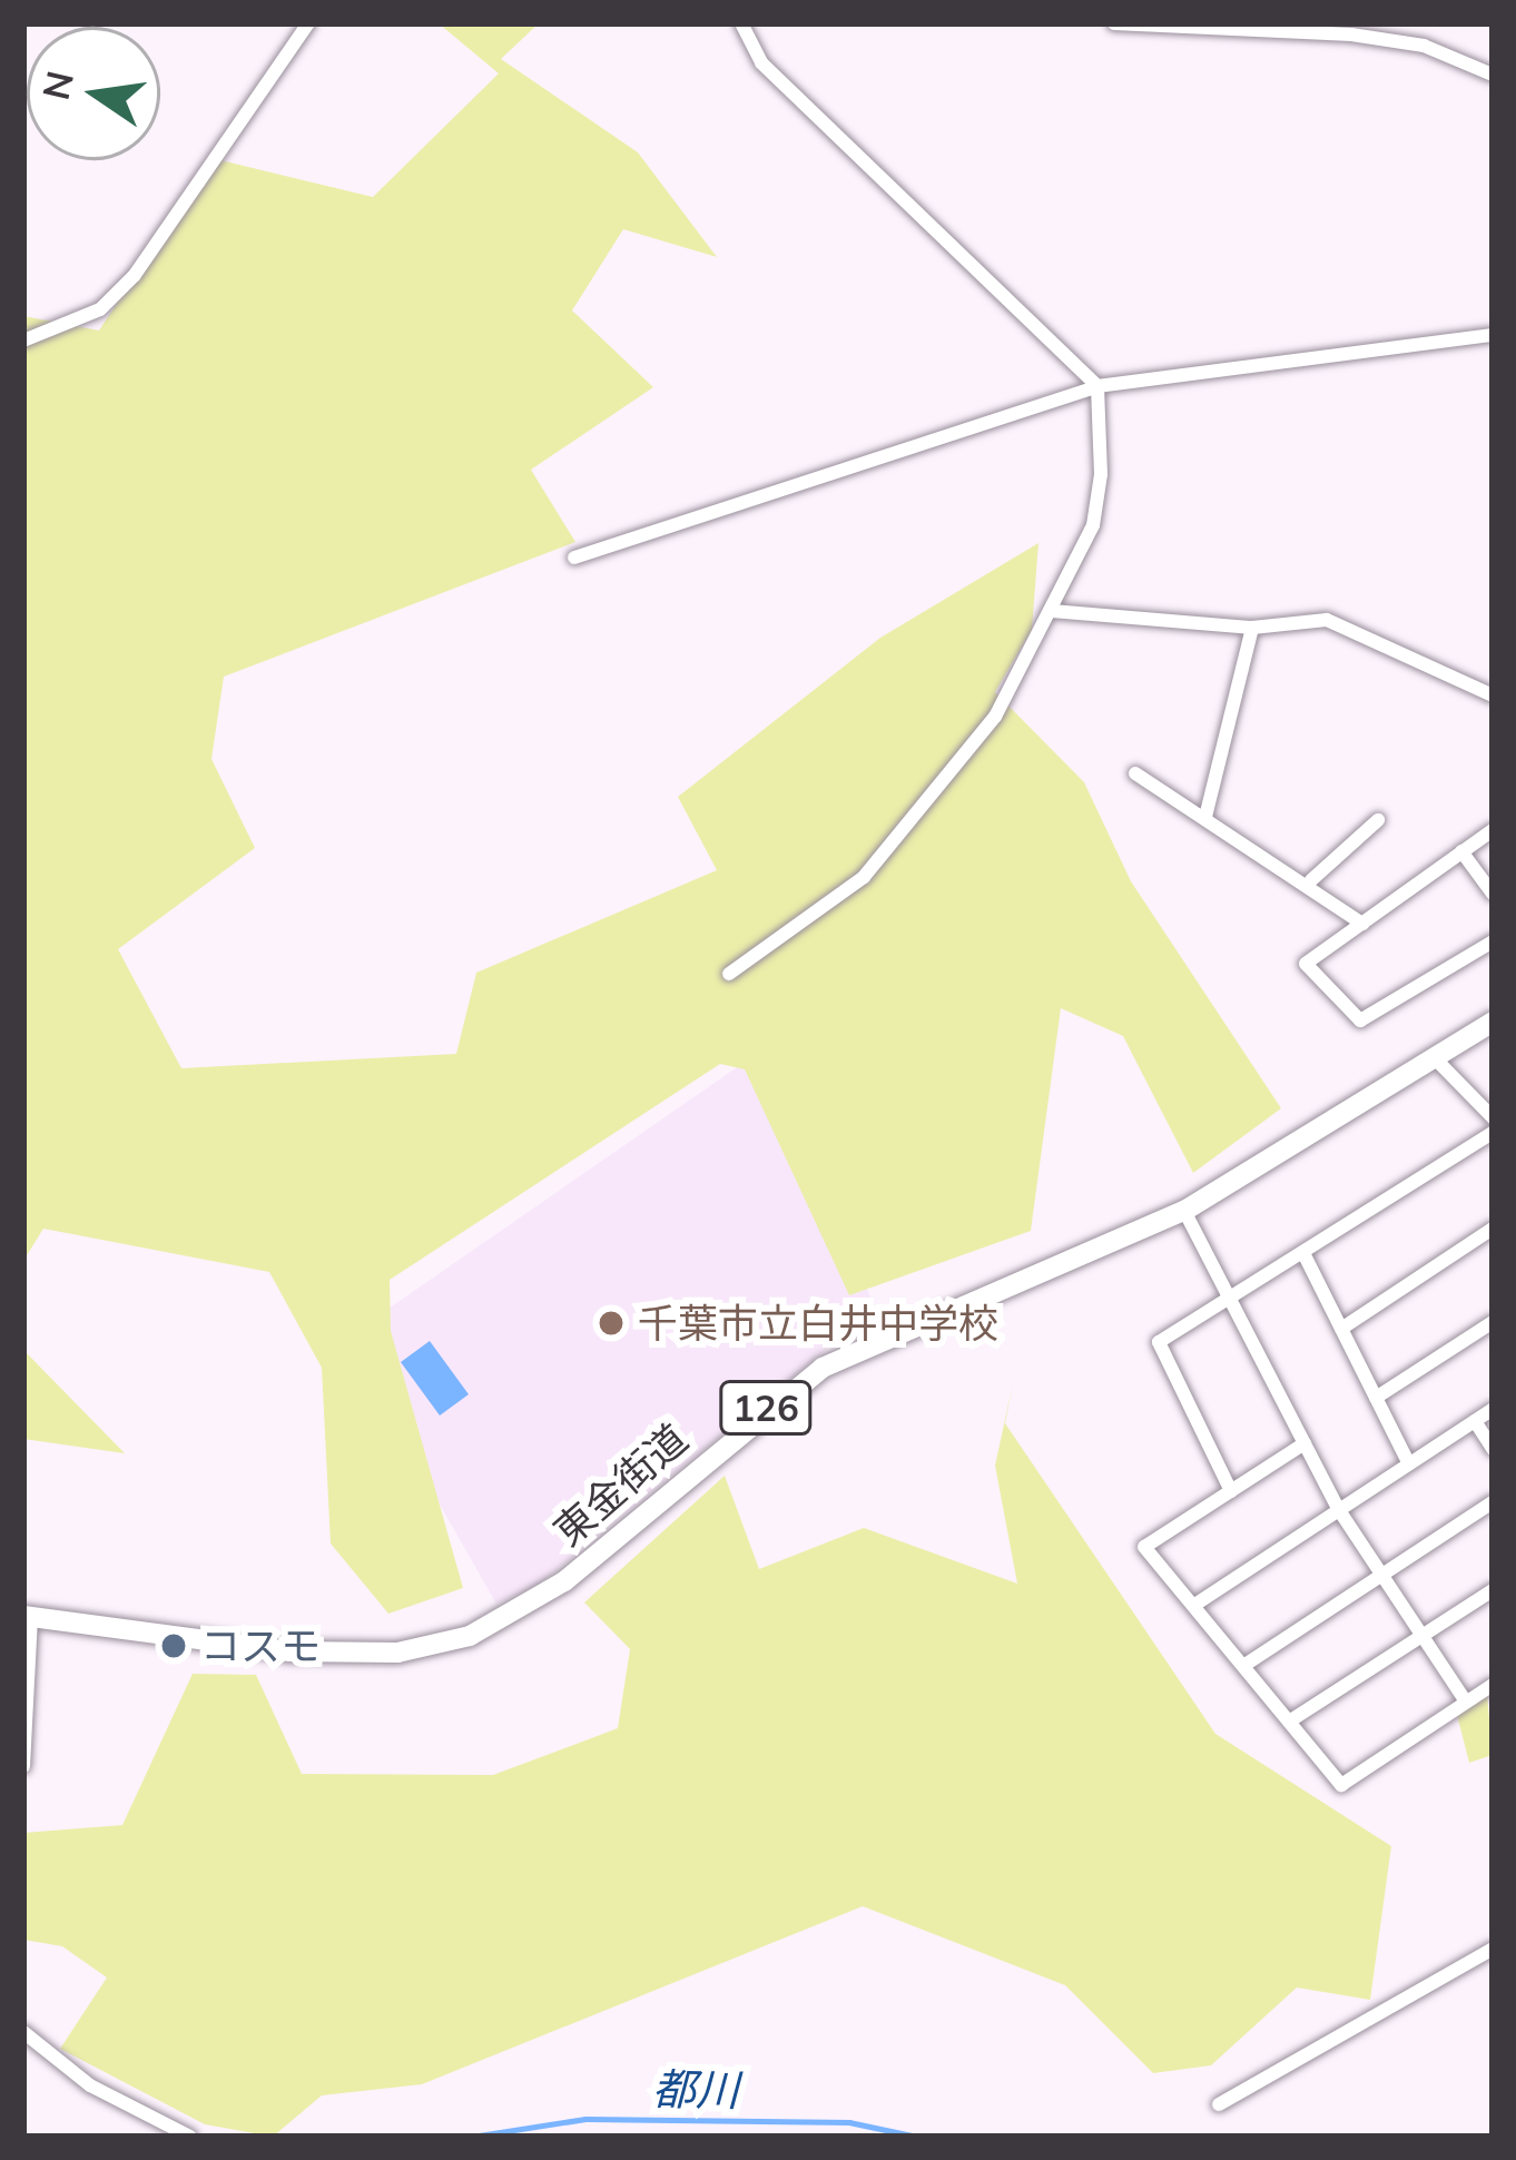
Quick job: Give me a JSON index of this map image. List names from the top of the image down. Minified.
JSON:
{"streets":{"highway":["126","東金街道"]},"water":["都川"],"places":["千葉市立白井中学校","コスモ"],"north":"left"}
